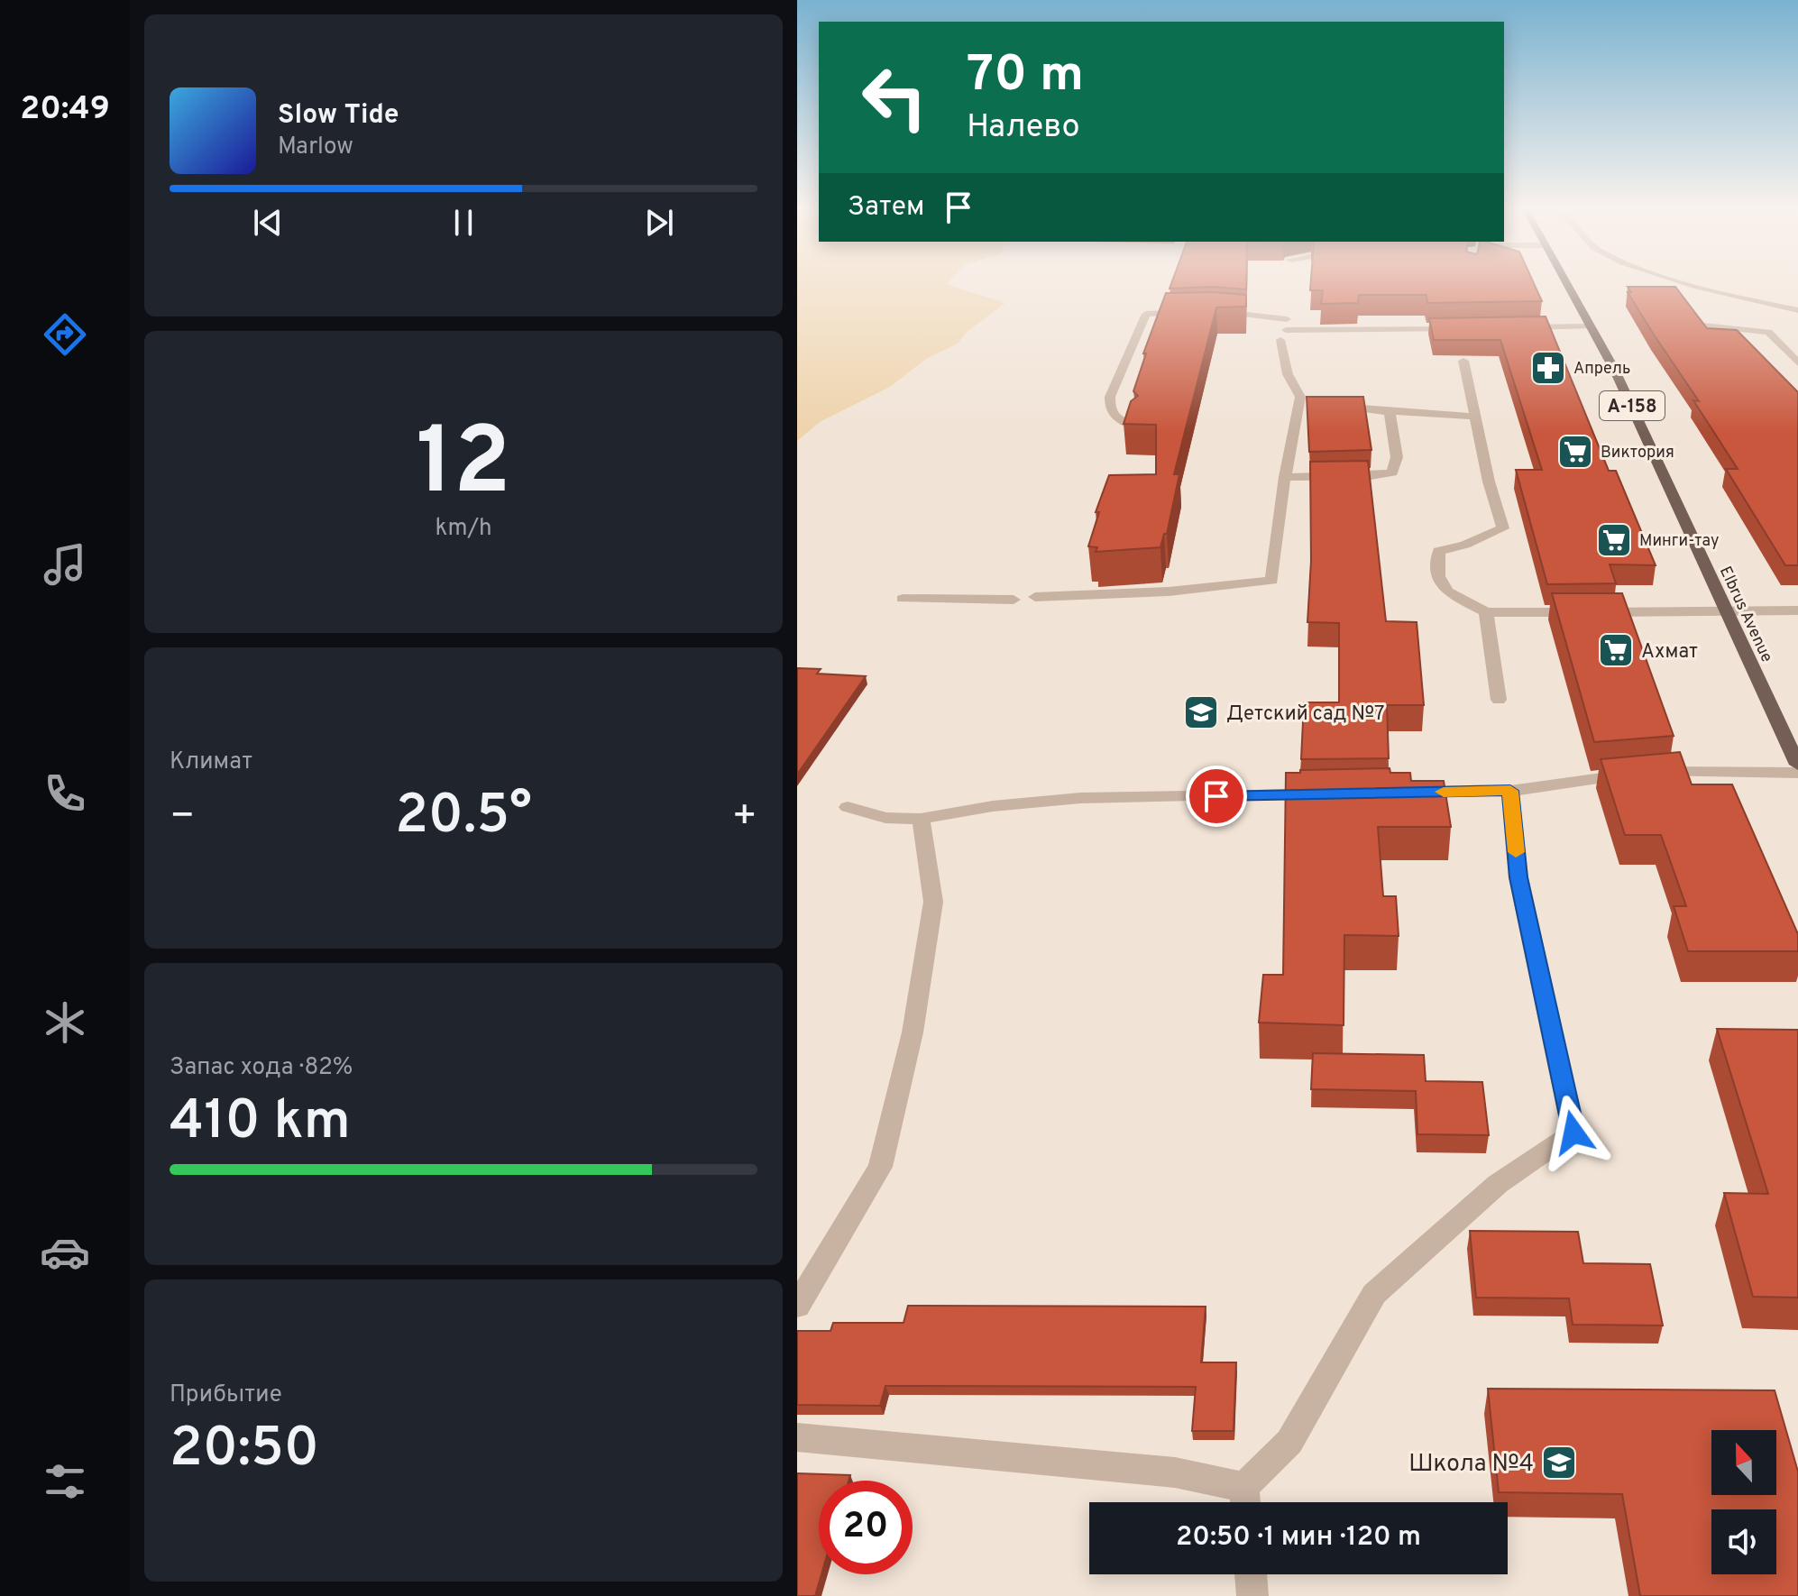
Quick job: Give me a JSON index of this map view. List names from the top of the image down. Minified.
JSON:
{"streets":{"main road":["А-158","Elbrus Avenue"]},"places":{"pharmacy":["Апрель"],"supermarket":["Виктория","Минги-тау","Ахмат"],"school or university":["Детский сад №7","Школа №4"]},"north":"top","page":{"tabs":"20:49","turn":["70 m","Налево"],"song":["Slow Tide","Marlow"],"then":"Затем","tile":[["12","km/h"],"Климат",["Запас хода · 82%","410 km"],["Прибытие","20:50"]],"heat":["−","20.5°","+"],"limit":"20","trip":"20:50 · 1 мин · 120 m"}}
